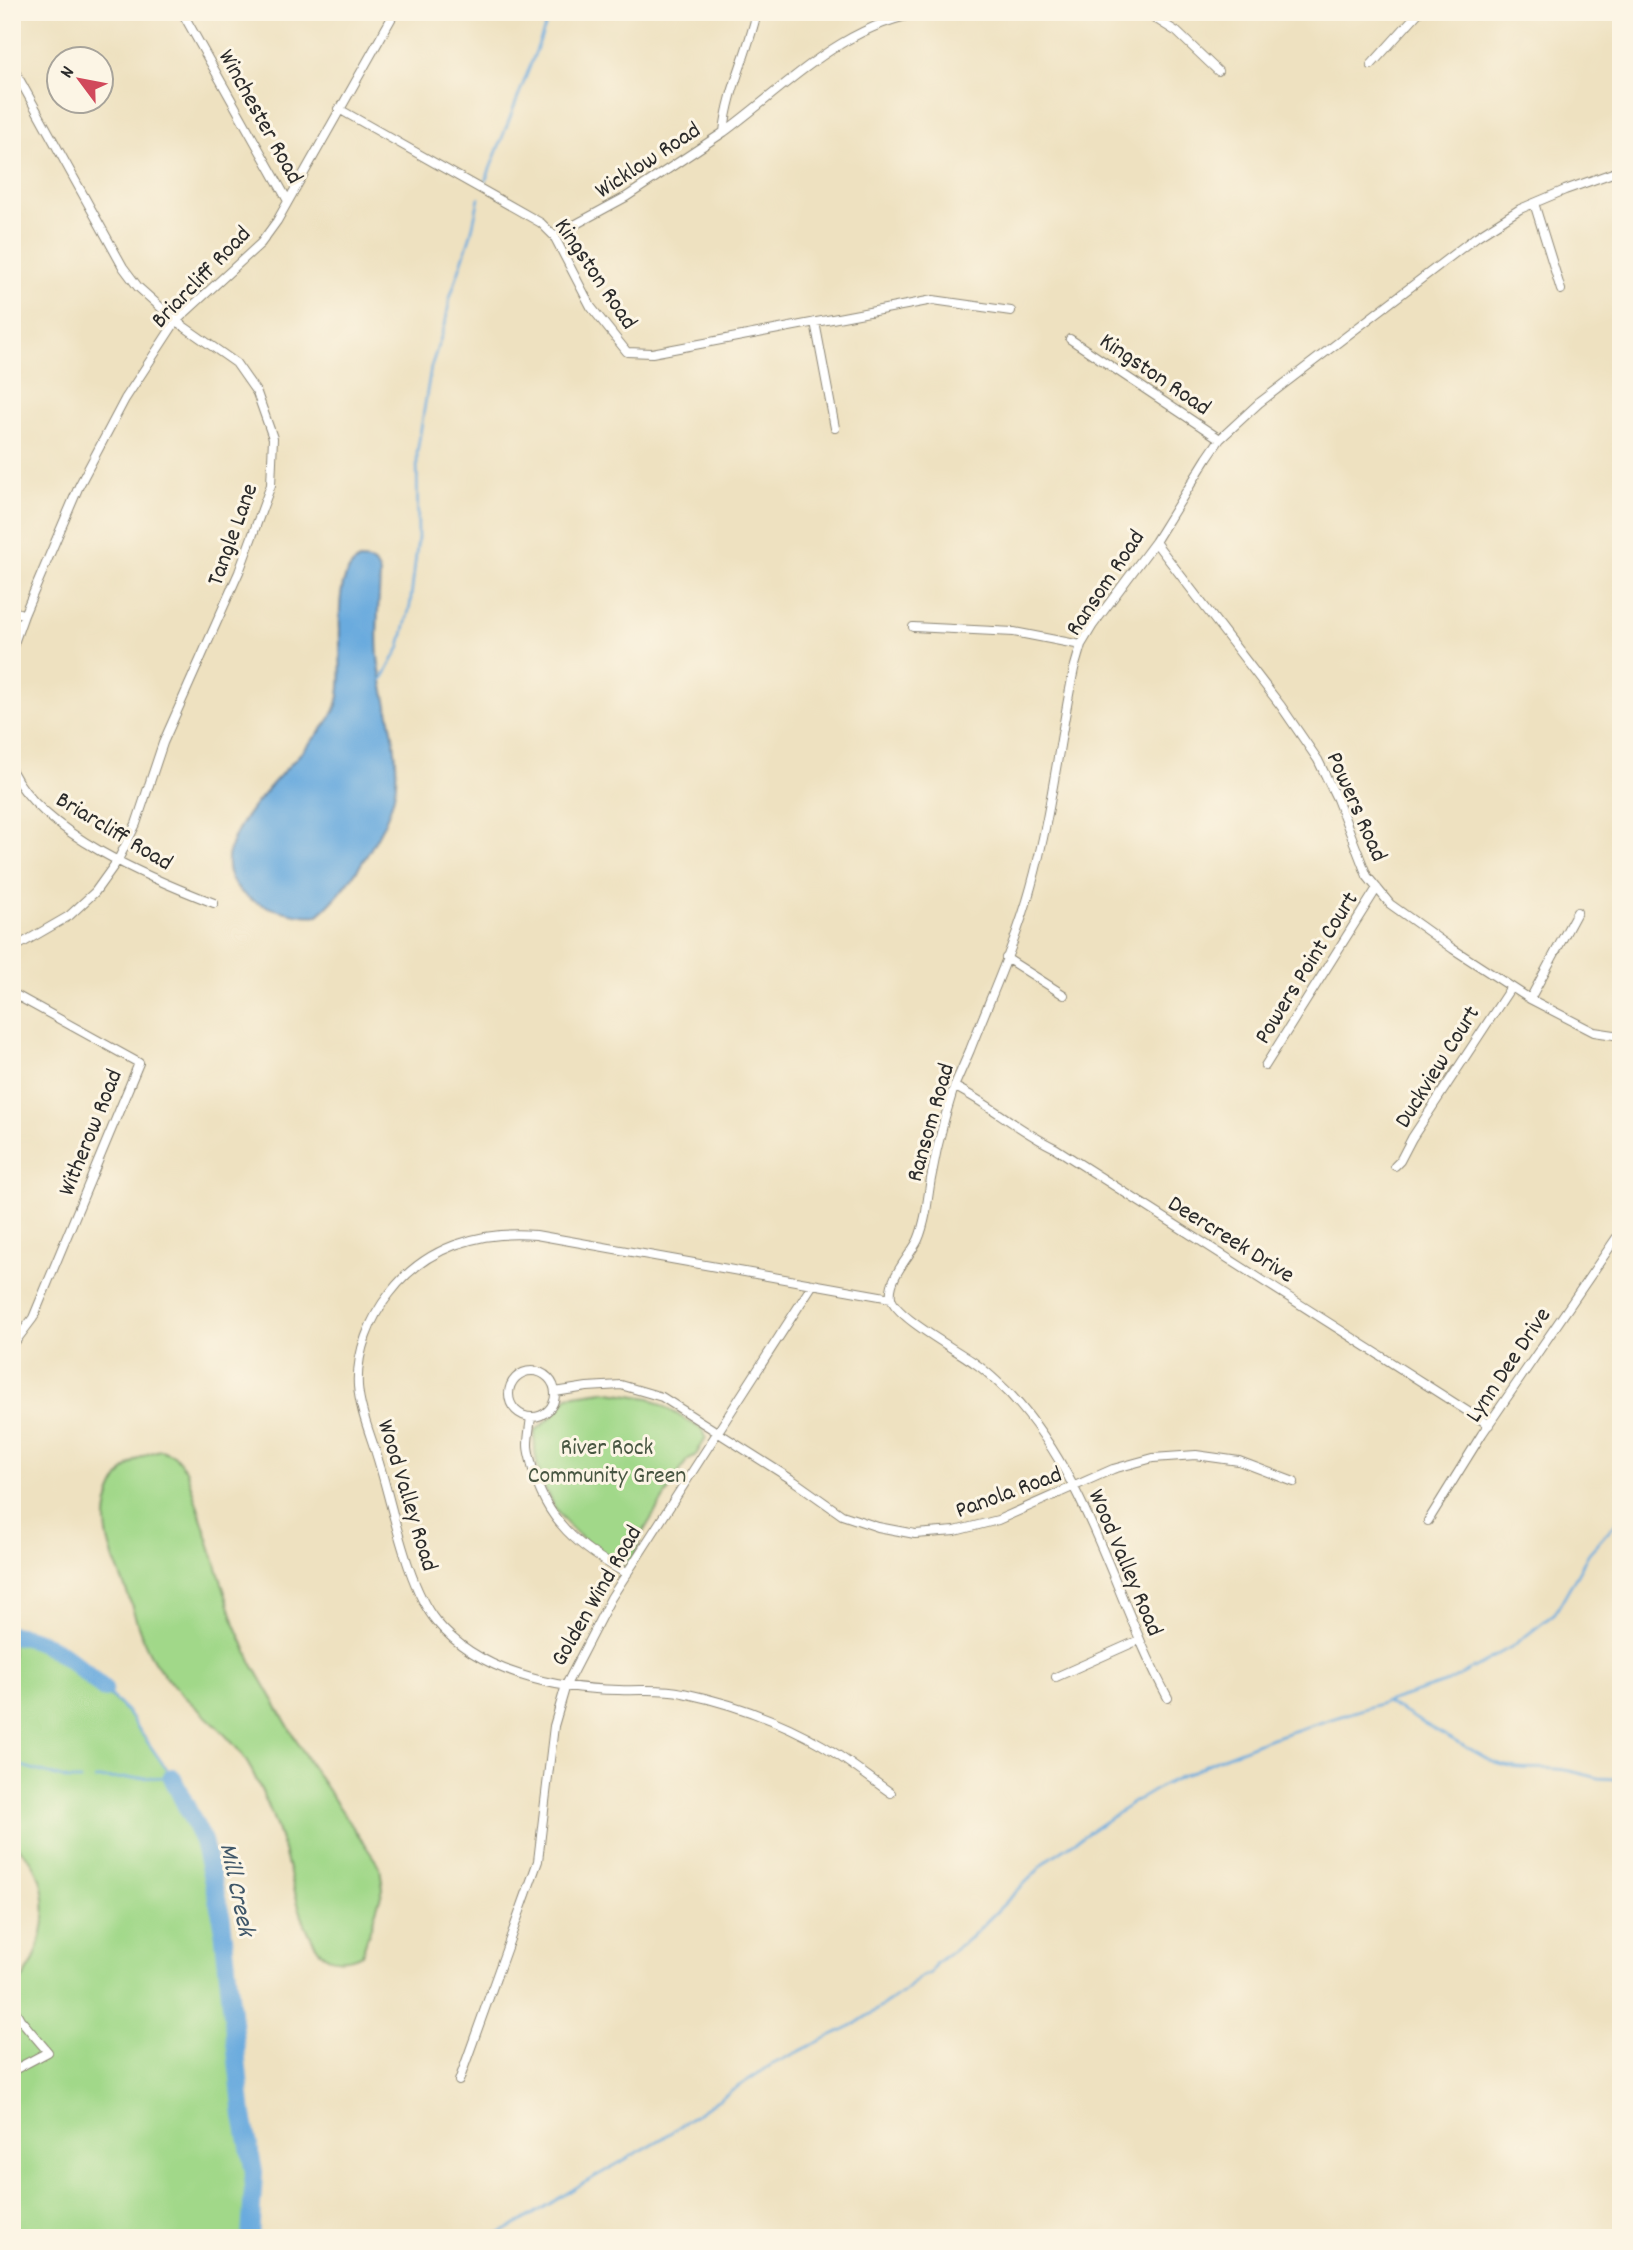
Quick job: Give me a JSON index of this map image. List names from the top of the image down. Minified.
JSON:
{"streets":{"street":["Winchester Road","Wicklow Road","Kingston Road","Briarcliff Road","Tangle Lane","Ransom Road","Powers Road","Powers Point Court","Duckview Court","Witherow Road","Deercreek Drive","Lynn Dee Drive","Panola Road","Wood Valley Road","Golden Wind Road"]},"crossings":[["Winchester Road","Briarcliff Road"],["Wicklow Road","Kingston Road"],["Kingston Road","Briarcliff Road"],["Kingston Road","Ransom Road"],["Briarcliff Road","Tangle Lane"],["Ransom Road","Powers Road"],["Ransom Road","Deercreek Drive"],["Ransom Road","Wood Valley Road"],["Powers Road","Powers Point Court"],["Powers Road","Duckview Court"],["Deercreek Drive","Lynn Dee Drive"],["Panola Road","Wood Valley Road"],["Panola Road","Golden Wind Road"],["Wood Valley Road","Golden Wind Road"]],"water":["Mill Creek"],"parks":["River Rock Community Green"],"north":"top left"}
